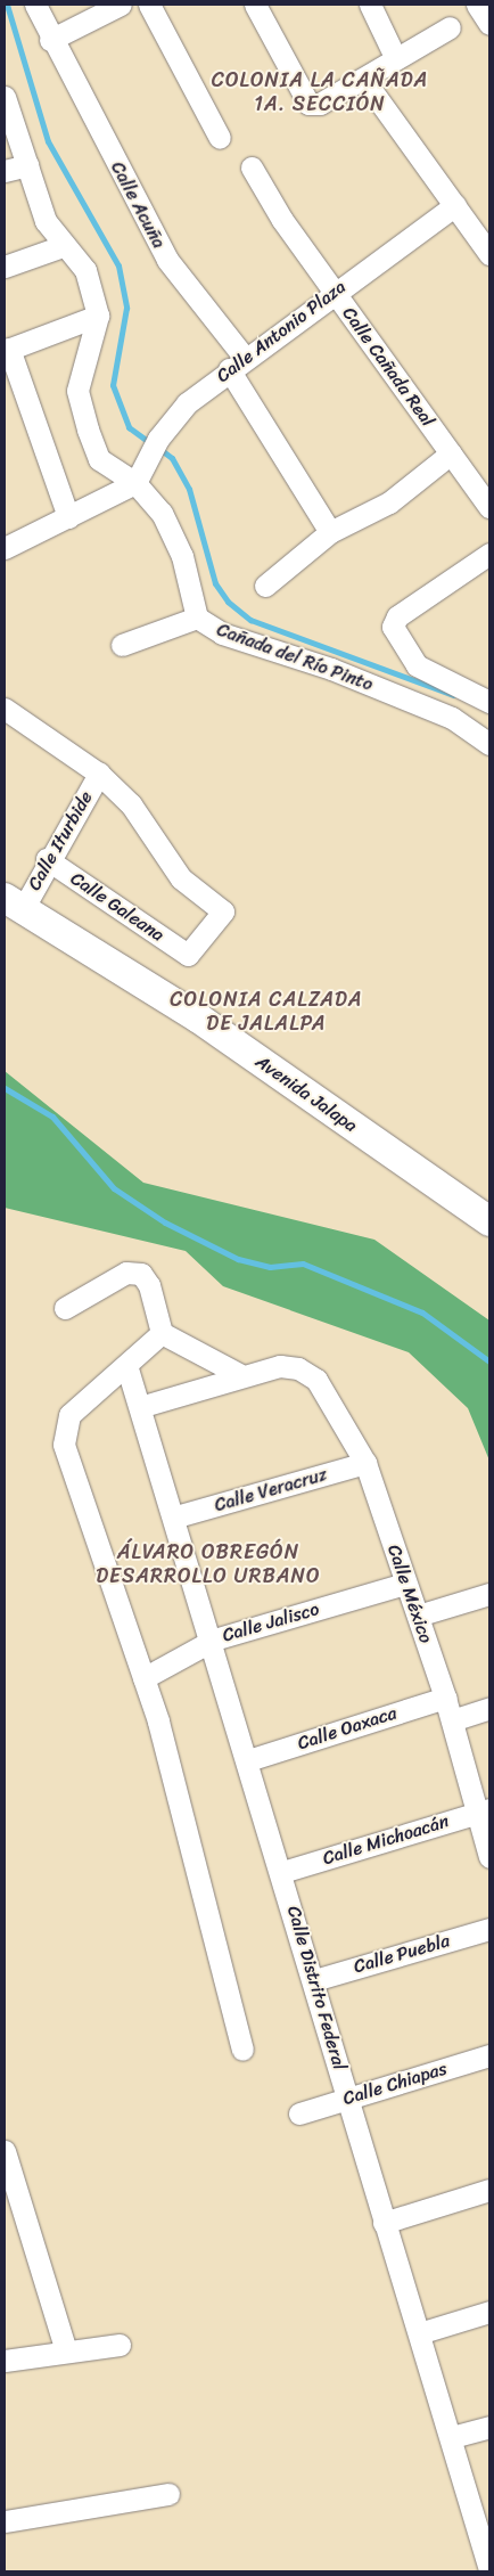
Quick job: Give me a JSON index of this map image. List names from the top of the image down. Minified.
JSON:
{"streets":{"street":["Calle Acuña","Calle Antonio Plaza","Calle Cañada Real","Cañada del Río Pinto","Calle Iturbide","Calle Galeana","Avenida Jalapa","Calle Veracruz","Calle México","Calle Jalisco","Calle Oaxaca","Calle Michoacán","Calle Puebla","Calle Distrito Federal","Calle Chiapas"]},"crossings":[["Calle Acuña","Calle Antonio Plaza"],["Calle Antonio Plaza","Calle Cañada Real"],["Calle Antonio Plaza","Cañada del Río Pinto"],["Calle Iturbide","Calle Galeana"],["Calle Iturbide","Avenida Jalapa"],["Calle Veracruz","Calle México"],["Calle Veracruz","Calle Distrito Federal"],["Calle México","Calle Jalisco"],["Calle México","Calle Oaxaca"],["Calle México","Calle Michoacán"],["Calle Jalisco","Calle Distrito Federal"],["Calle Oaxaca","Calle Distrito Federal"],["Calle Michoacán","Calle Distrito Federal"],["Calle Puebla","Calle Distrito Federal"],["Calle Distrito Federal","Calle Chiapas"]],"districts":["COLONIA LA CAÑADA 1A. SECCIÓN","COLONIA CALZADA DE JALALPA","ÁLVARO OBREGÓN DESARROLLO URBANO"]}
